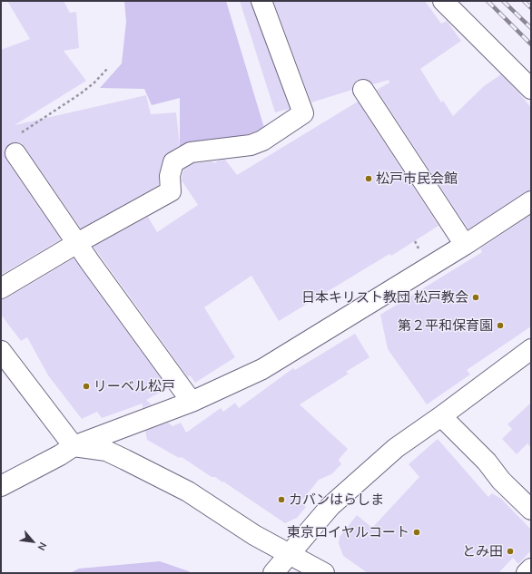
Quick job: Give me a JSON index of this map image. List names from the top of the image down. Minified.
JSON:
{"places":["松戸市民会館","日本キリスト教団 松戸教会","第２平和保育園","リーベル松戸","カバンはらしま","東京ロイヤルコート","とみ田"],"north":"bottom right"}
